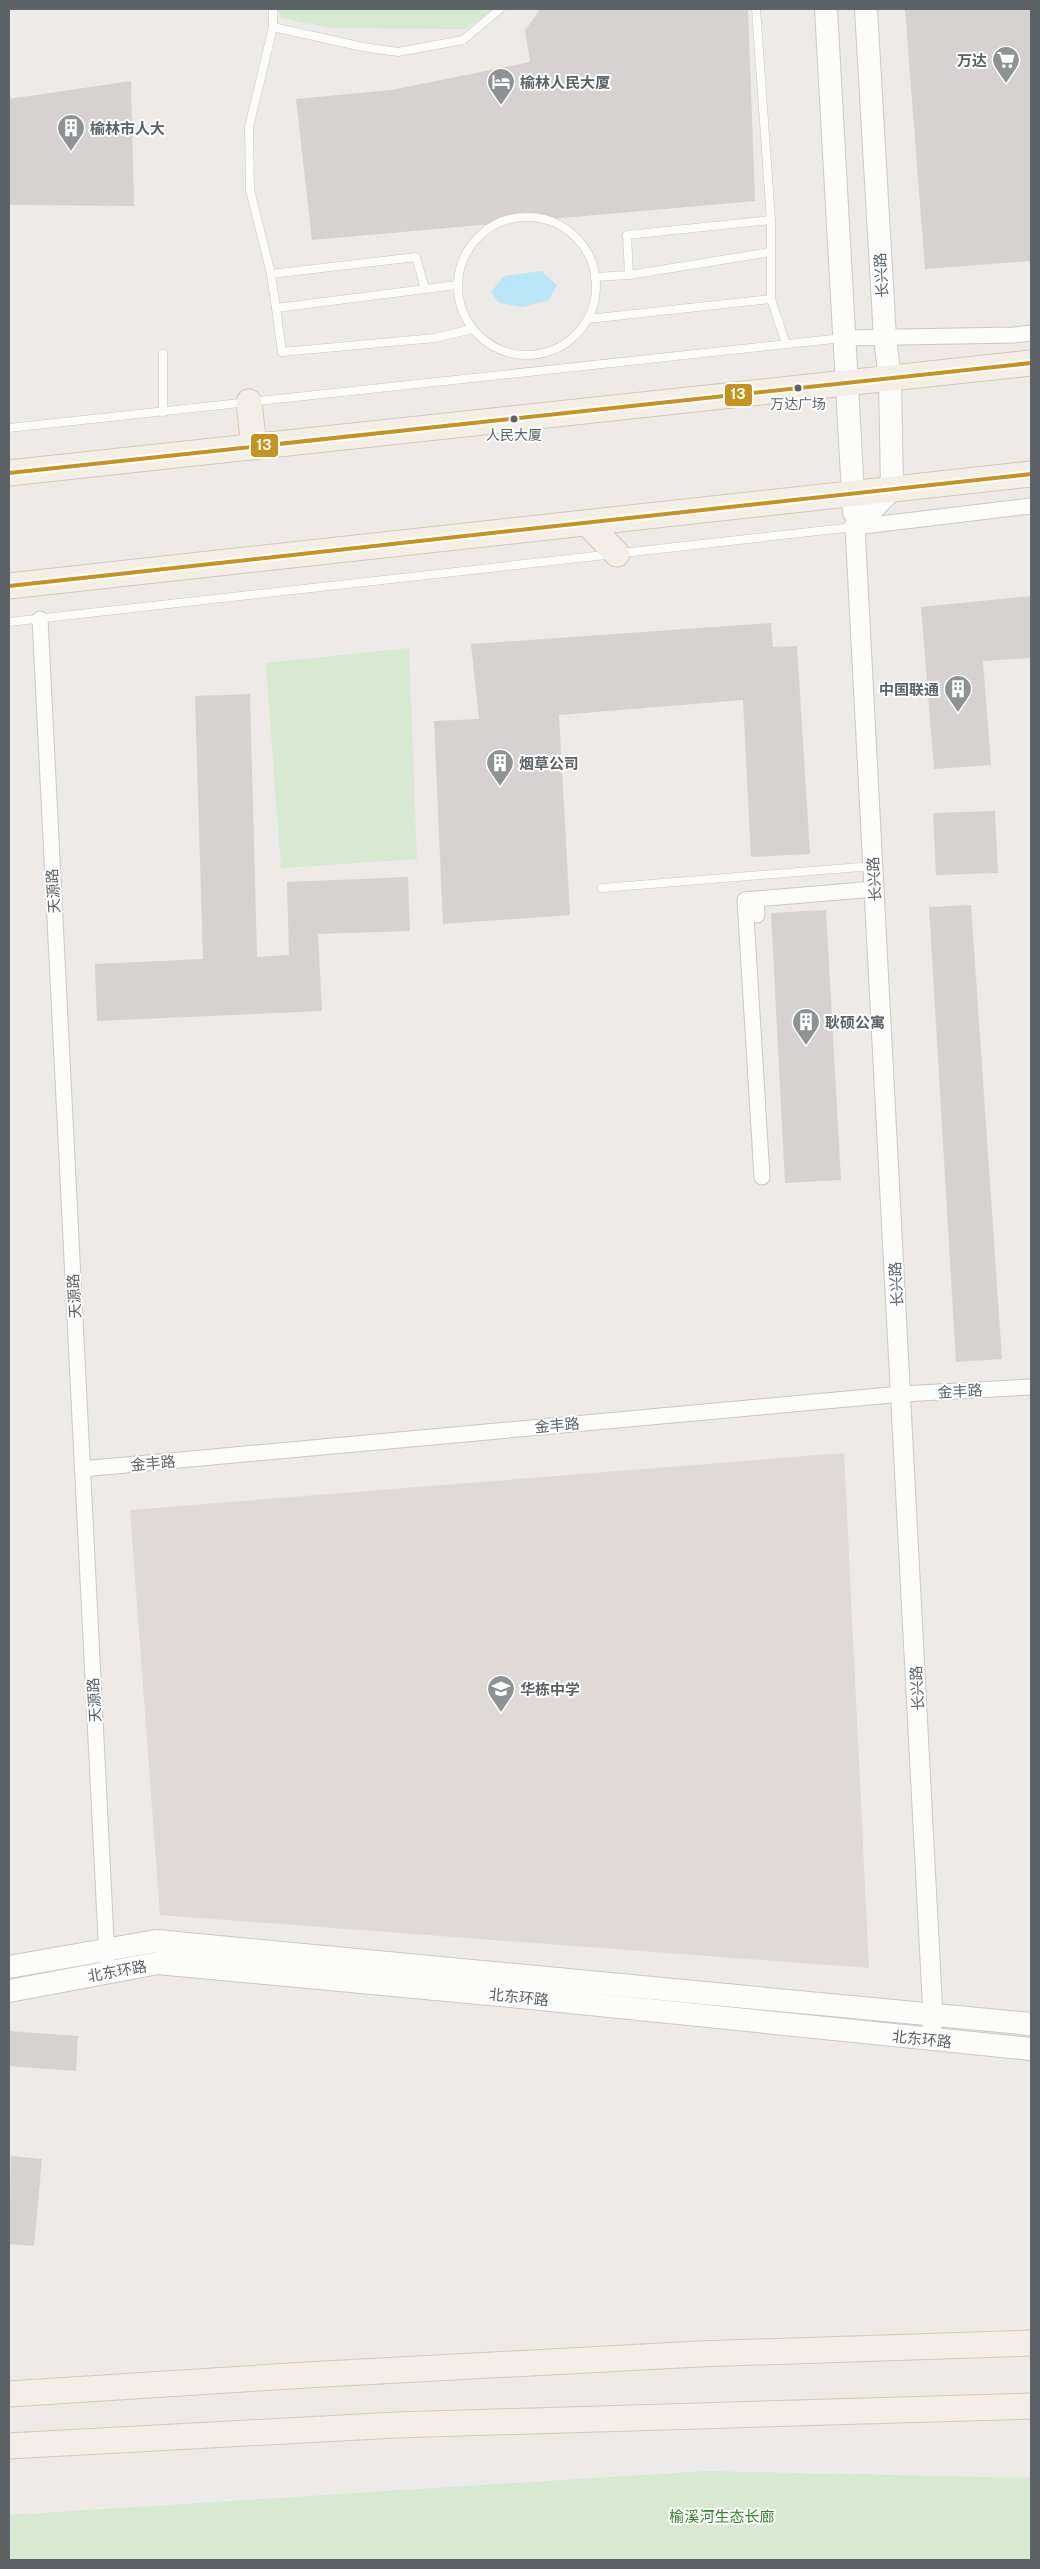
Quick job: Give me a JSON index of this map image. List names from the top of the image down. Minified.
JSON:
{"streets":{"main road":["长兴路","北东环路"],"street":["天源路","金丰路"]},"crossings":[["长兴路","金丰路"],["长兴路","北东环路"],["天源路","金丰路"],["天源路","北东环路"]],"parks":["榆溪河生态长廊"],"places":{"supermarket":["万达"],"hotel":["榆林人民大厦"],"building":["榆林市人大","中国联通","烟草公司","耿硕公寓"],"other":["万达广场","人民大厦"],"school or university":["华栋中学"]},"lines":["transit line 13"]}
